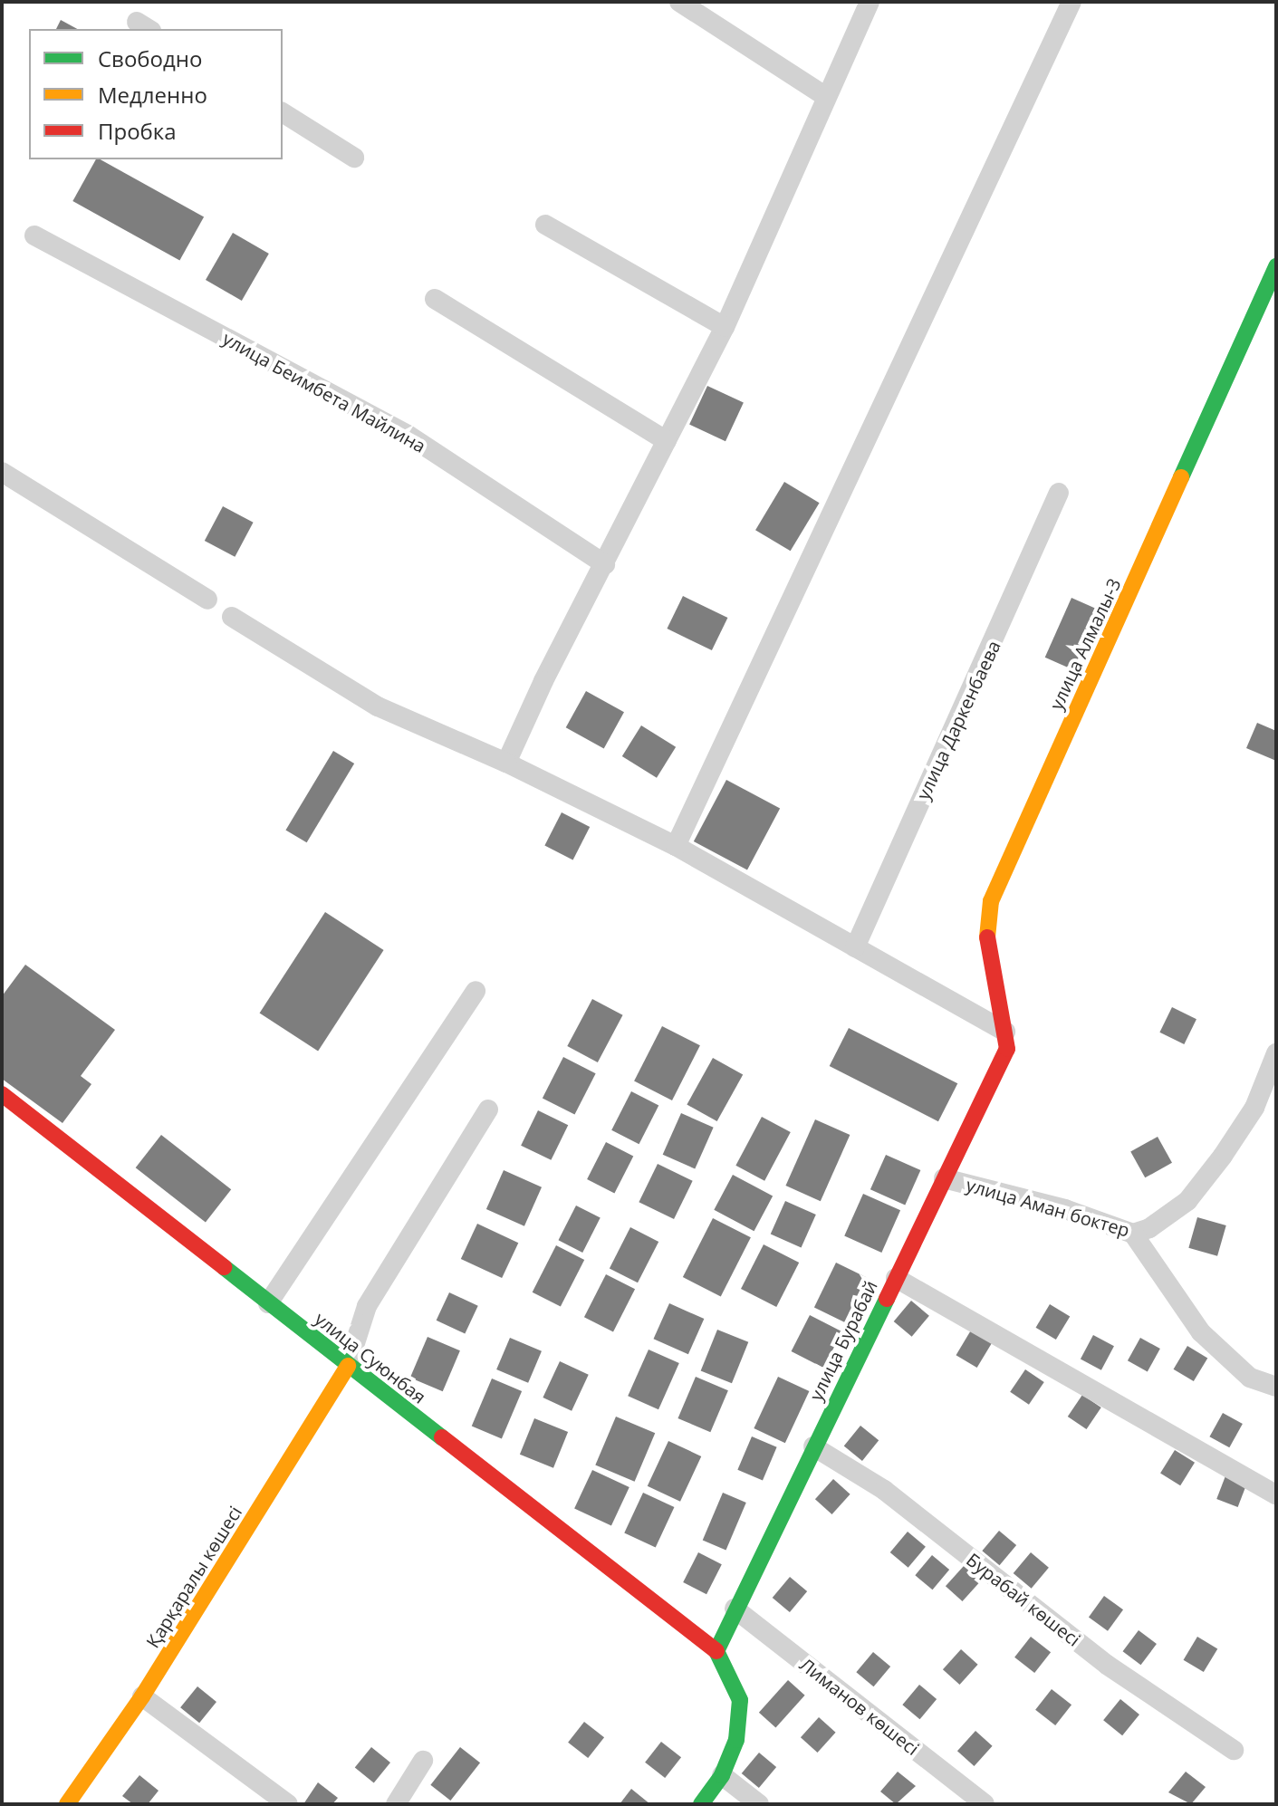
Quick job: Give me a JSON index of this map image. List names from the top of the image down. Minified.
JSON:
{"streets":{"street":["улица Беимбета Майлина","улица Алмалы-3","улица Даркенбаева","улица Аман боктер","улица Бурабай","улица Суюнбая","Қарқаралы көшесі","Бурабай көшесі","Лиманов көшесі"]},"crossings":[["улица Алмалы-3","улица Бурабай"],["улица Аман боктер","улица Бурабай"],["улица Бурабай","улица Суюнбая"],["улица Бурабай","Бурабай көшесі"],["улица Бурабай","Лиманов көшесі"],["улица Суюнбая","Қарқаралы көшесі"]],"legend":["Свободно","Медленно","Пробка"]}
